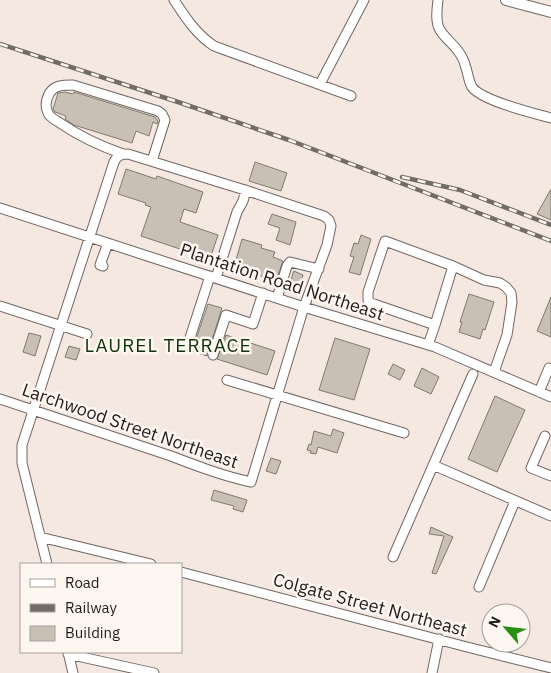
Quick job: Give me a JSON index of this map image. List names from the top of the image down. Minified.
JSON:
{"streets":{"street":["Plantation Road Northeast","Larchwood Street Northeast","Colgate Street Northeast"]},"districts":["LAUREL TERRACE"],"legend":["Road","Railway","Building"],"north":"top left"}
